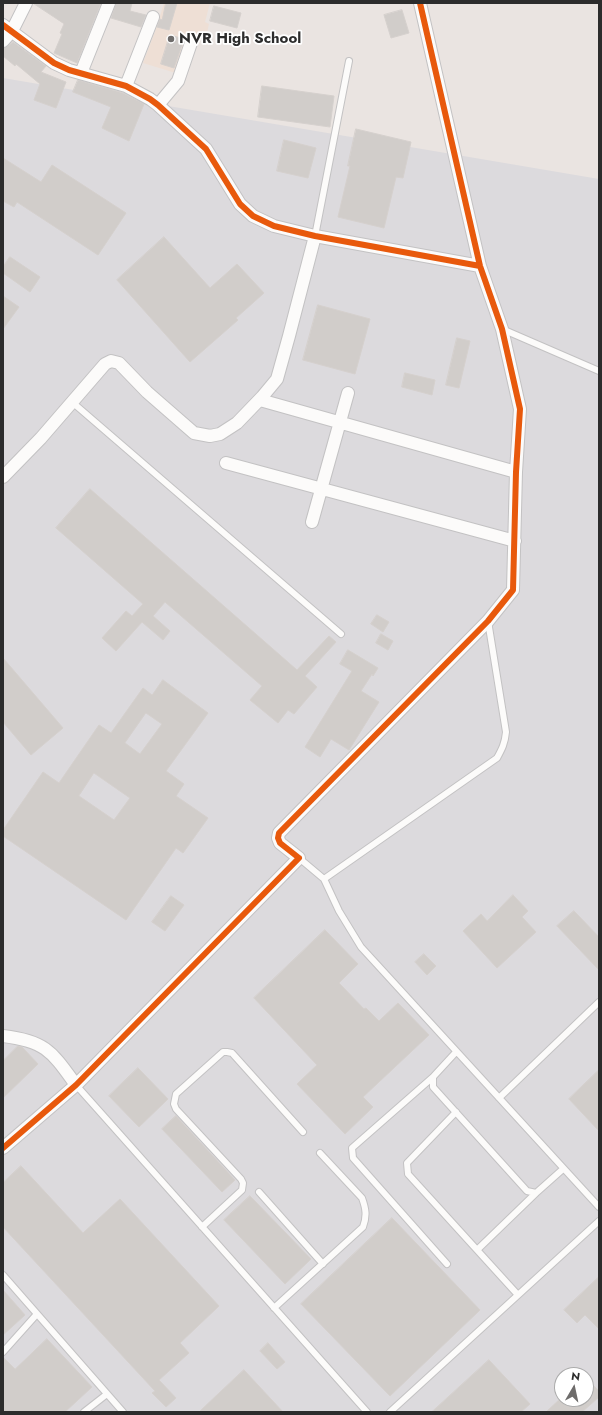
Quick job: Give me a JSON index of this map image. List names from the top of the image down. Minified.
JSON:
{"places":["NVR High School"],"north":"top"}
